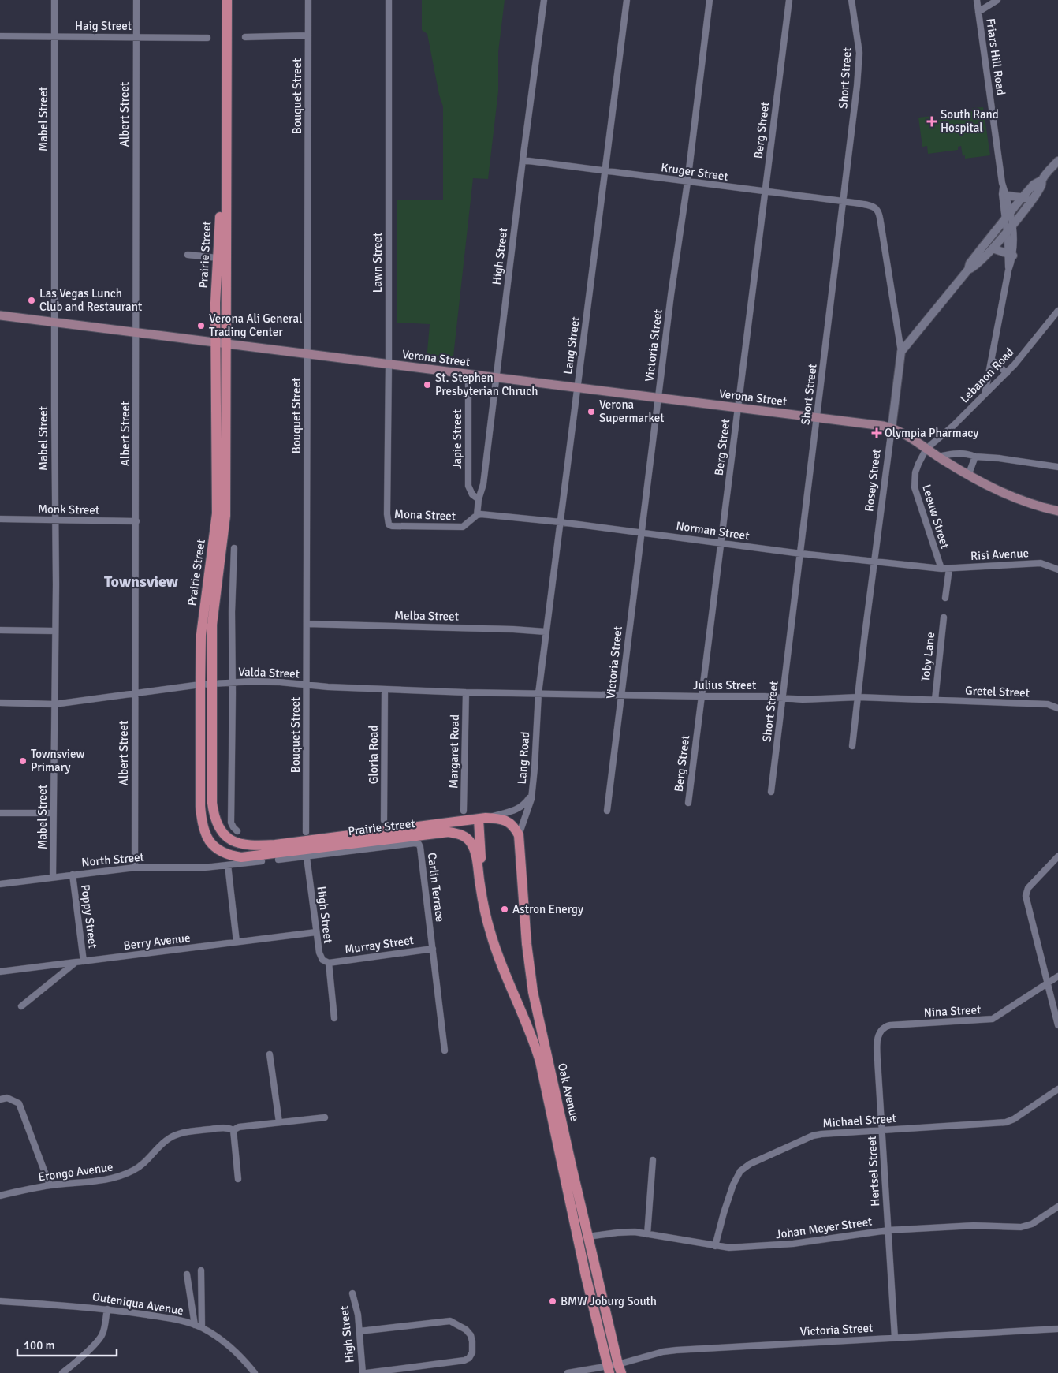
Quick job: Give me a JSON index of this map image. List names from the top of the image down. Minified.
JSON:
{"streets":{"main road":["Prairie Street","Verona Street","Oak Avenue"],"street":["Haig Street","Friars Hill Road","Short Street","Bouquet Street","Albert Street","Mabel Street","Berg Street","Kruger Street","High Street","Lawn Street","Lang Street","Victoria Street","Lebanon Road","Japie Street","Rosey Street","Monk Street","Mona Street","Leeuw Street","Norman Street","Risi Avenue","Melba Street","Toby Lane","Valda Street","Julius Street","Gretel Street","Margaret Road","Gloria Road","Lang Road","North Street","Carlin Terrace","Poppy Street","Berry Avenue","Murray Street","Nina Street","Michael Street","Hertsel Street","Erongo Avenue","Johan Meyer Street","Outeniqua Avenue"]},"crossings":[["Haig Street","Albert Street"],["Haig Street","Mabel Street"],["Friars Hill Road","Lebanon Road"],["Short Street","Kruger Street"],["Short Street","Verona Street"],["Short Street","Norman Street"],["Short Street","Julius Street"],["Bouquet Street","Verona Street"],["Bouquet Street","Melba Street"],["Bouquet Street","Valda Street"],["Albert Street","Verona Street"],["Albert Street","Monk Street"],["Albert Street","Valda Street"],["Albert Street","North Street"],["Mabel Street","Verona Street"],["Mabel Street","Monk Street"],["Mabel Street","Valda Street"],["Mabel Street","North Street"],["Berg Street","Kruger Street"],["Berg Street","Verona Street"],["Berg Street","Norman Street"],["Berg Street","Julius Street"],["Kruger Street","High Street"],["Kruger Street","Lang Street"],["Kruger Street","Victoria Street"],["Kruger Street","Rosey Street"],["Prairie Street","Verona Street"],["Prairie Street","Valda Street"],["Prairie Street","Lang Road"],["Prairie Street","Oak Avenue"],["High Street","Verona Street"],["High Street","Japie Street"],["High Street","Mona Street"],["High Street","Norman Street"],["High Street","Carlin Terrace"],["High Street","Berry Avenue"],["High Street","Murray Street"],["Lawn Street","Verona Street"],["Lawn Street","Mona Street"],["Lang Street","Verona Street"],["Lang Street","Norman Street"],["Lang Street","Melba Street"],["Lang Street","Valda Street"],["Lang Street","Julius Street"],["Lang Street","Lang Road"],["Victoria Street","Verona Street"],["Victoria Street","Norman Street"],["Victoria Street","Julius Street"],["Victoria Street","Oak Avenue"],["Victoria Street","Hertsel Street"],["Verona Street","Lebanon Road"],["Verona Street","Japie Street"],["Verona Street","Rosey Street"],["Verona Street","Leeuw Street"],["Lebanon Road","Leeuw Street"],["Rosey Street","Norman Street"],["Rosey Street","Julius Street"],["Mona Street","Norman Street"],["Leeuw Street","Norman Street"],["Leeuw Street","Risi Avenue"],["Norman Street","Risi Avenue"],["Toby Lane","Julius Street"],["Toby Lane","Gretel Street"],["Valda Street","Julius Street"],["Valda Street","Margaret Road"],["Valda Street","Gloria Road"],["Valda Street","Lang Road"],["Julius Street","Gretel Street"],["Julius Street","Lang Road"],["North Street","Poppy Street"],["Carlin Terrace","Murray Street"],["Poppy Street","Berry Avenue"],["Nina Street","Hertsel Street"],["Oak Avenue","Johan Meyer Street"],["Michael Street","Hertsel Street"],["Michael Street","Johan Meyer Street"],["Hertsel Street","Johan Meyer Street"]],"districts":["Townsview"],"places":{"health":["South Rand Hospital","Olympia Pharmacy"],"other":["Las Vegas Lunch Club and Restaurant","Verona Ali General Trading Center","St. Stephen Presbyterian Chruch","Verona Supermarket","Townsview Primary","Astron Energy","BMW Joburg South"]},"scale_bar":"100 m"}
